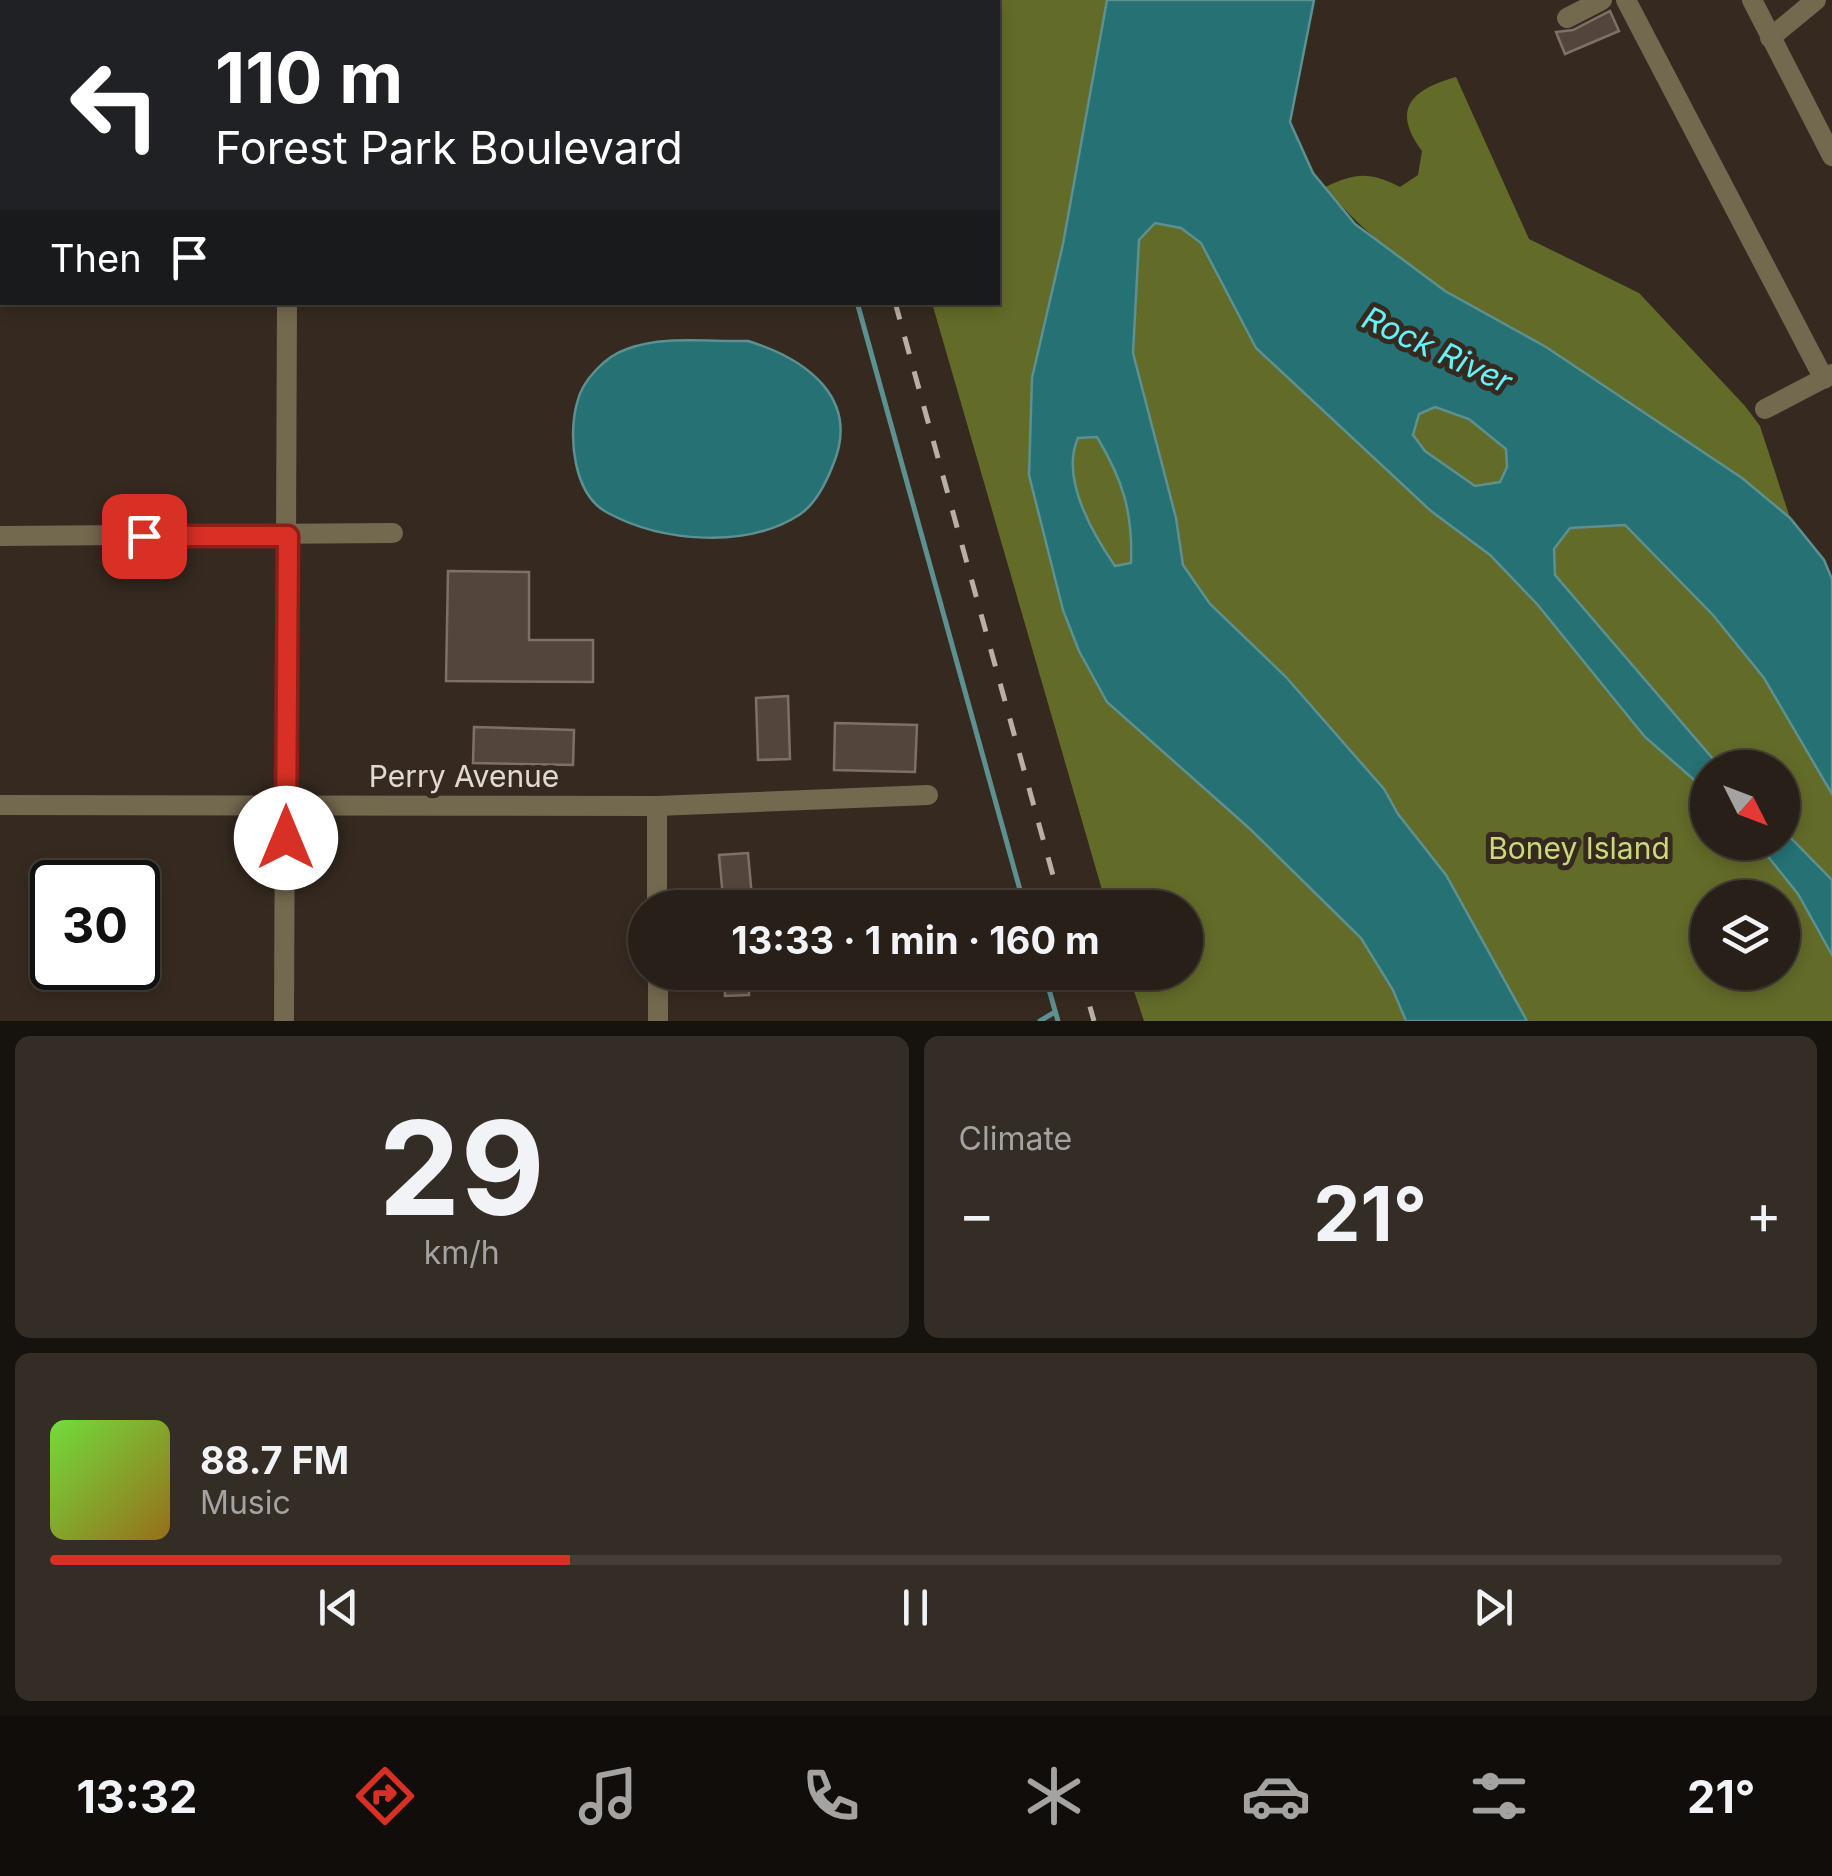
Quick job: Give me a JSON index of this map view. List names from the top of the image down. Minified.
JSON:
{"streets":{"street":["Perry Avenue"]},"water":["Rock River"],"parks":["Boney Island"],"north":"bottom right","page":{"turn":["110 m","Forest Park Boulevard"],"then":"Then","limit":"30","trip":"13:33 · 1 min · 160 m","tile":[["29","km/h"],"Climate"],"heat":["−","21°","+"],"song":["88.7 FM","Music"],"tabs":["13:32","21°"]}}
